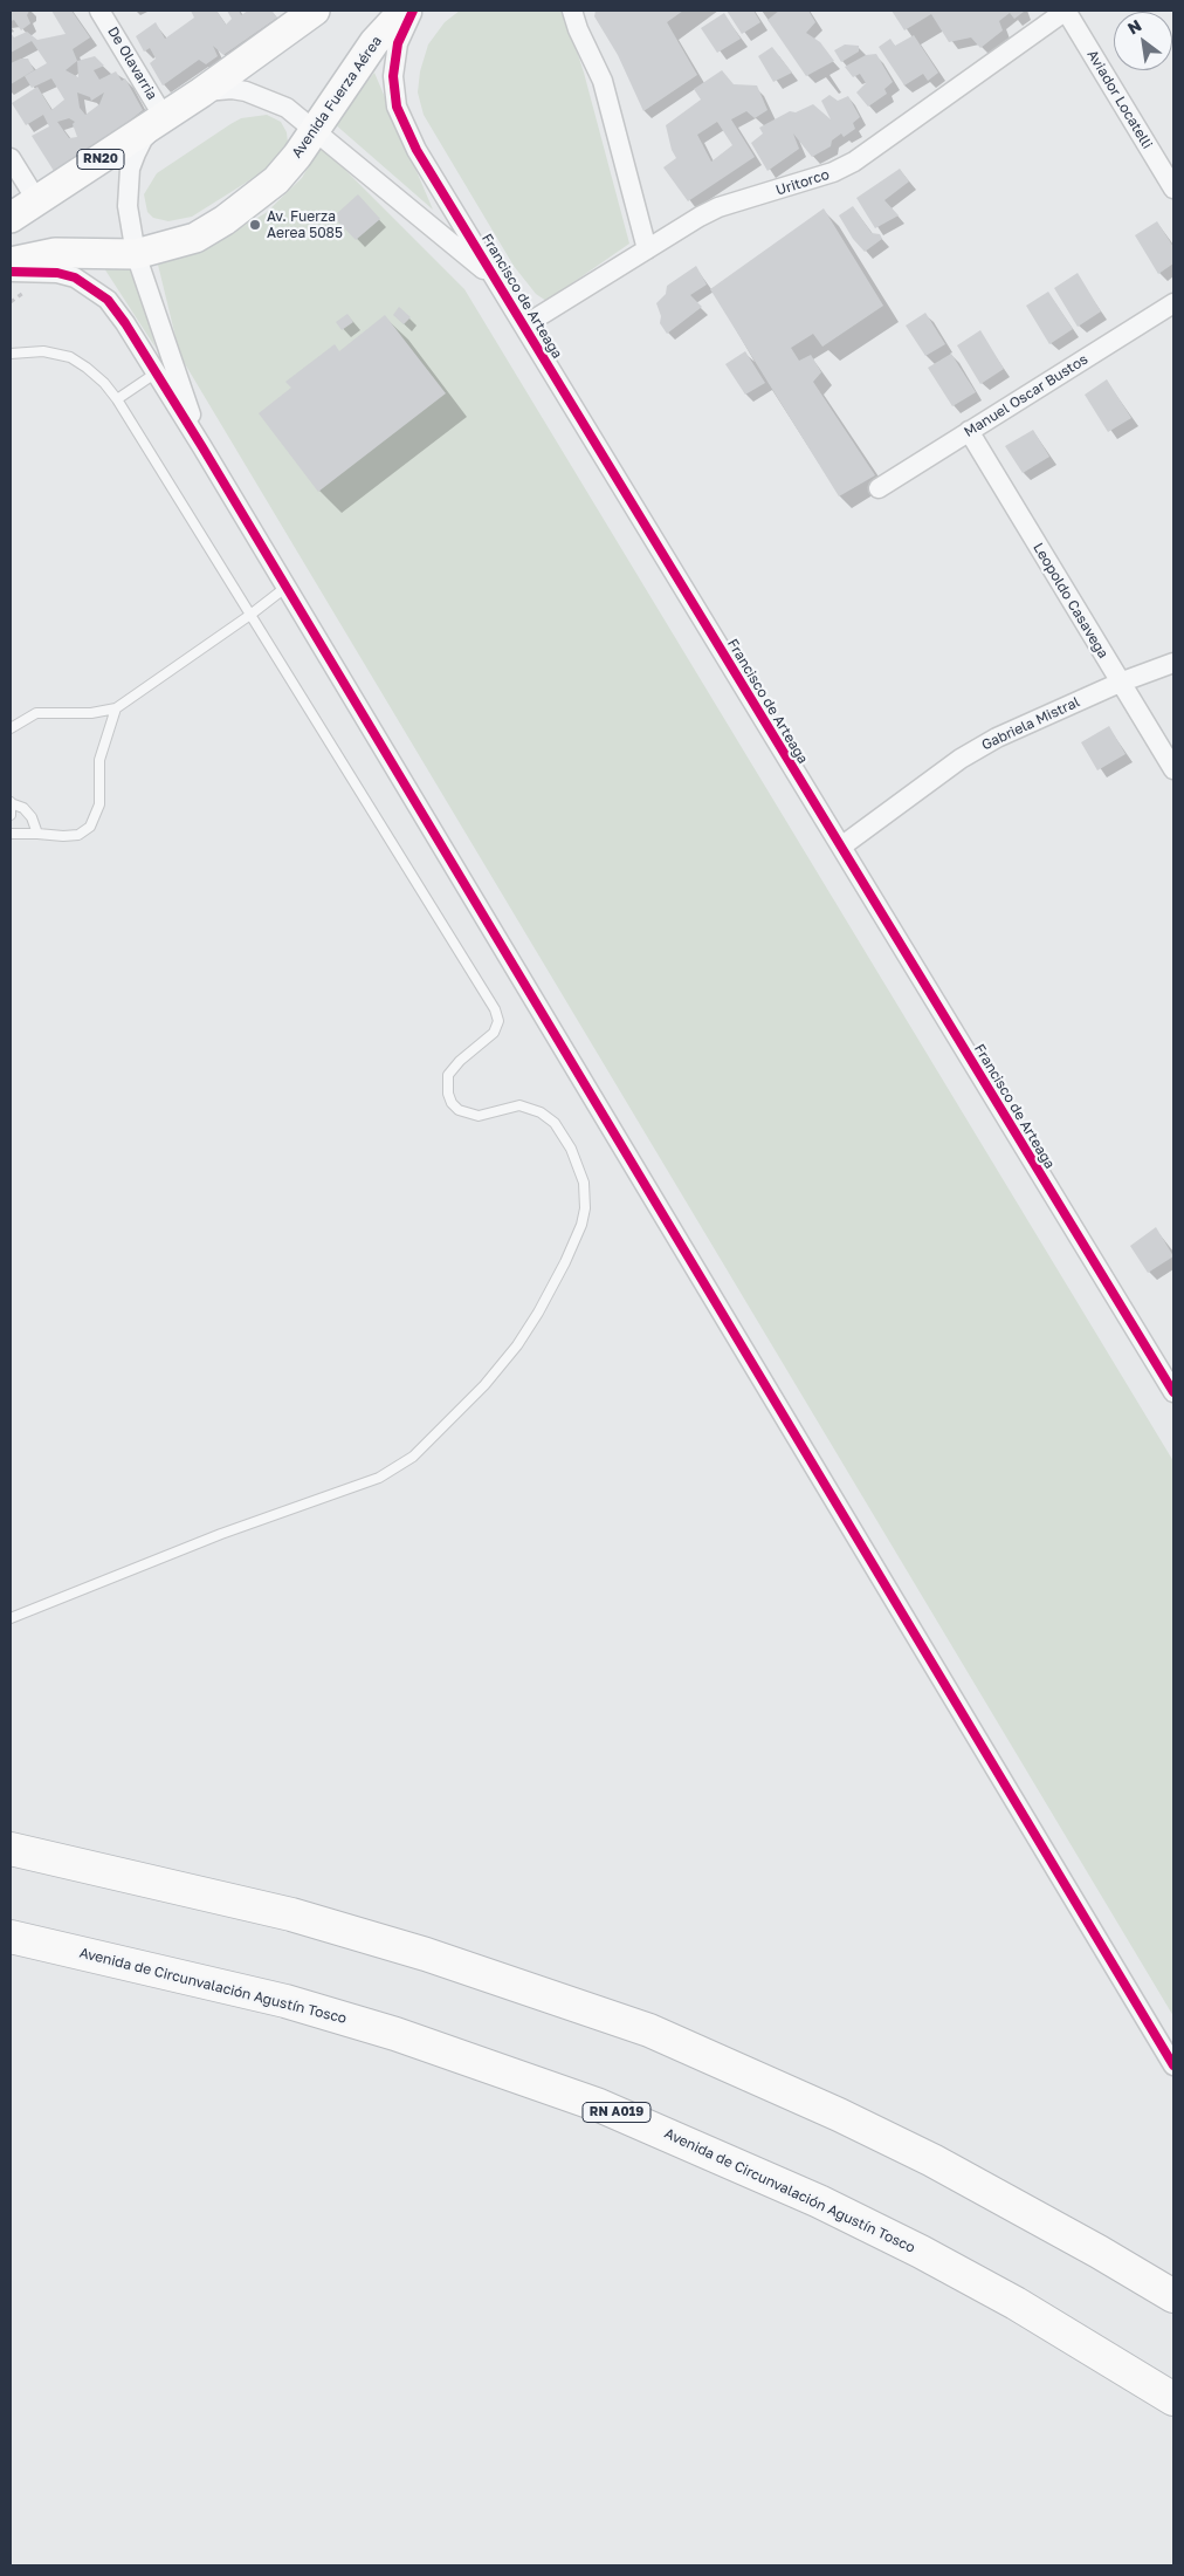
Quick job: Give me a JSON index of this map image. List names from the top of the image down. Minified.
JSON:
{"streets":{"highway":["Avenida de Circunvalación Agustín Tosco","RN A019"],"main road":["Avenida Fuerza Aérea","RN20"],"street":["De Olavarria","Aviador Locatelli","Uritorco","Francisco de Arteaga","Manuel Oscar Bustos","Leopoldo Casavega","Gabriela Mistral"]},"crossings":[["De Olavarria","RN20"],["Avenida Fuerza Aérea","Francisco de Arteaga"],["Aviador Locatelli","Uritorco"],["RN20","Francisco de Arteaga"],["Uritorco","Francisco de Arteaga"],["Francisco de Arteaga","Gabriela Mistral"],["Manuel Oscar Bustos","Leopoldo Casavega"],["Leopoldo Casavega","Gabriela Mistral"]],"places":["Av. Fuerza Aerea 5085"],"north":"top left"}
